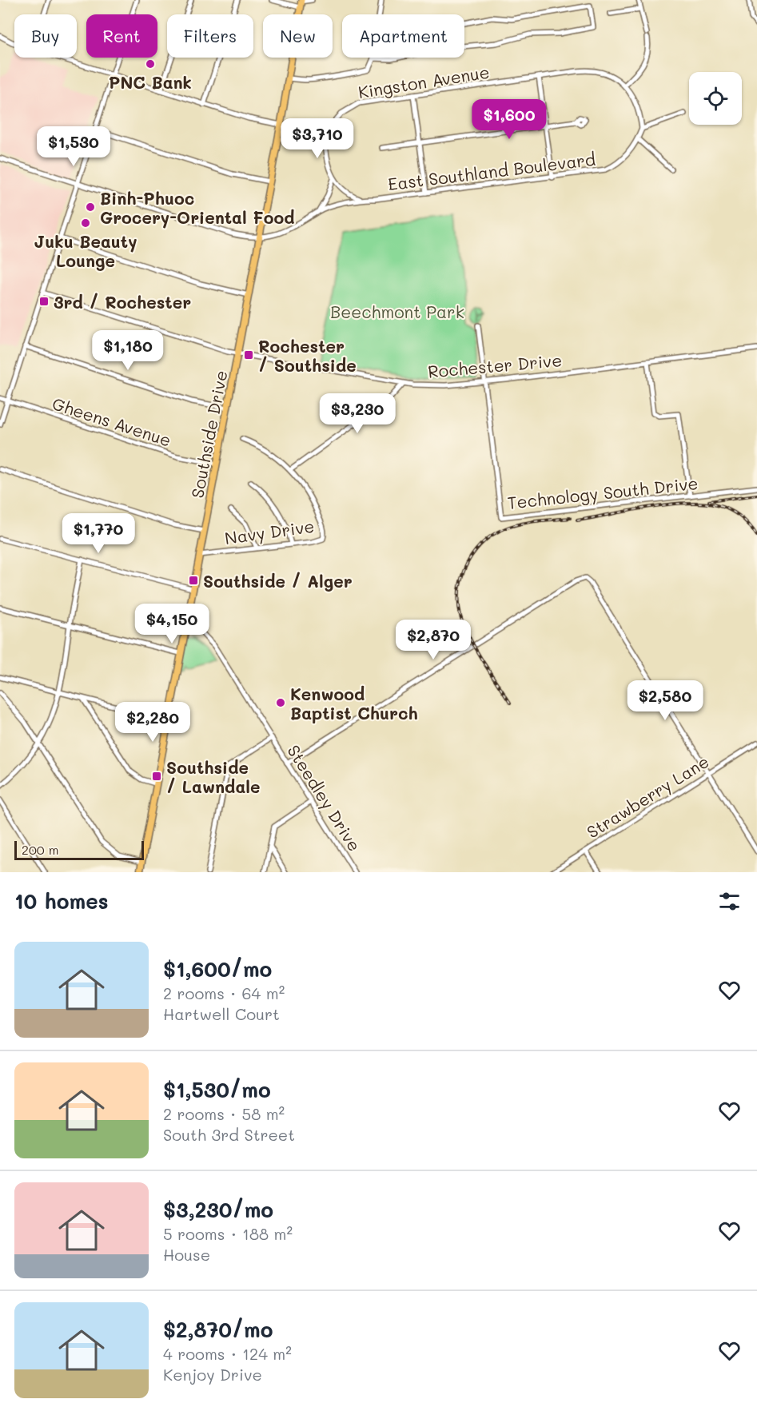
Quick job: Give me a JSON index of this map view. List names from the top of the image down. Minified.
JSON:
{"streets":{"main road":["Southside Drive"],"street":["Kingston Avenue","East Southland Boulevard","Rochester Drive","Gheens Avenue","Technology South Drive","Navy Drive","Strawberry Lane","Steedley Drive"]},"crossings":[["Kingston Avenue","East Southland Boulevard"],["Rochester Drive","Southside Drive"],["Rochester Drive","Technology South Drive"],["Gheens Avenue","Southside Drive"],["Southside Drive","Navy Drive"],["Southside Drive","Steedley Drive"]],"parks":["Beechmont Park"],"places":{"other":["PNC Bank","Binh-Phuoc Grocery-Oriental Food","Juku Beauty Lounge","Kenwood Baptist Church"],"transit":["3rd / Rochester","Rochester / Southside","Southside / Alger","Southside / Lawndale"]},"scale_bar":"200 m","page":{"chip":["Buy","Rent","Filters","New","Apartment"],"price":["$1,600","$3,710","$1,530","$1,180","$3,230","$1,770","$4,150","$2,870","$2,580","$2,280"],"scale":"200 m","heading":"10 homes","list":[{"name":"$1,600/mo","note":"2 rooms · 64 m² · Hartwell Court"},{"name":"$1,530/mo","note":"2 rooms · 58 m² · South 3rd Street"},{"name":"$3,230/mo","note":"5 rooms · 188 m² · House"},{"name":"$2,870/mo","note":"4 rooms · 124 m² · Kenjoy Drive"}]}}
